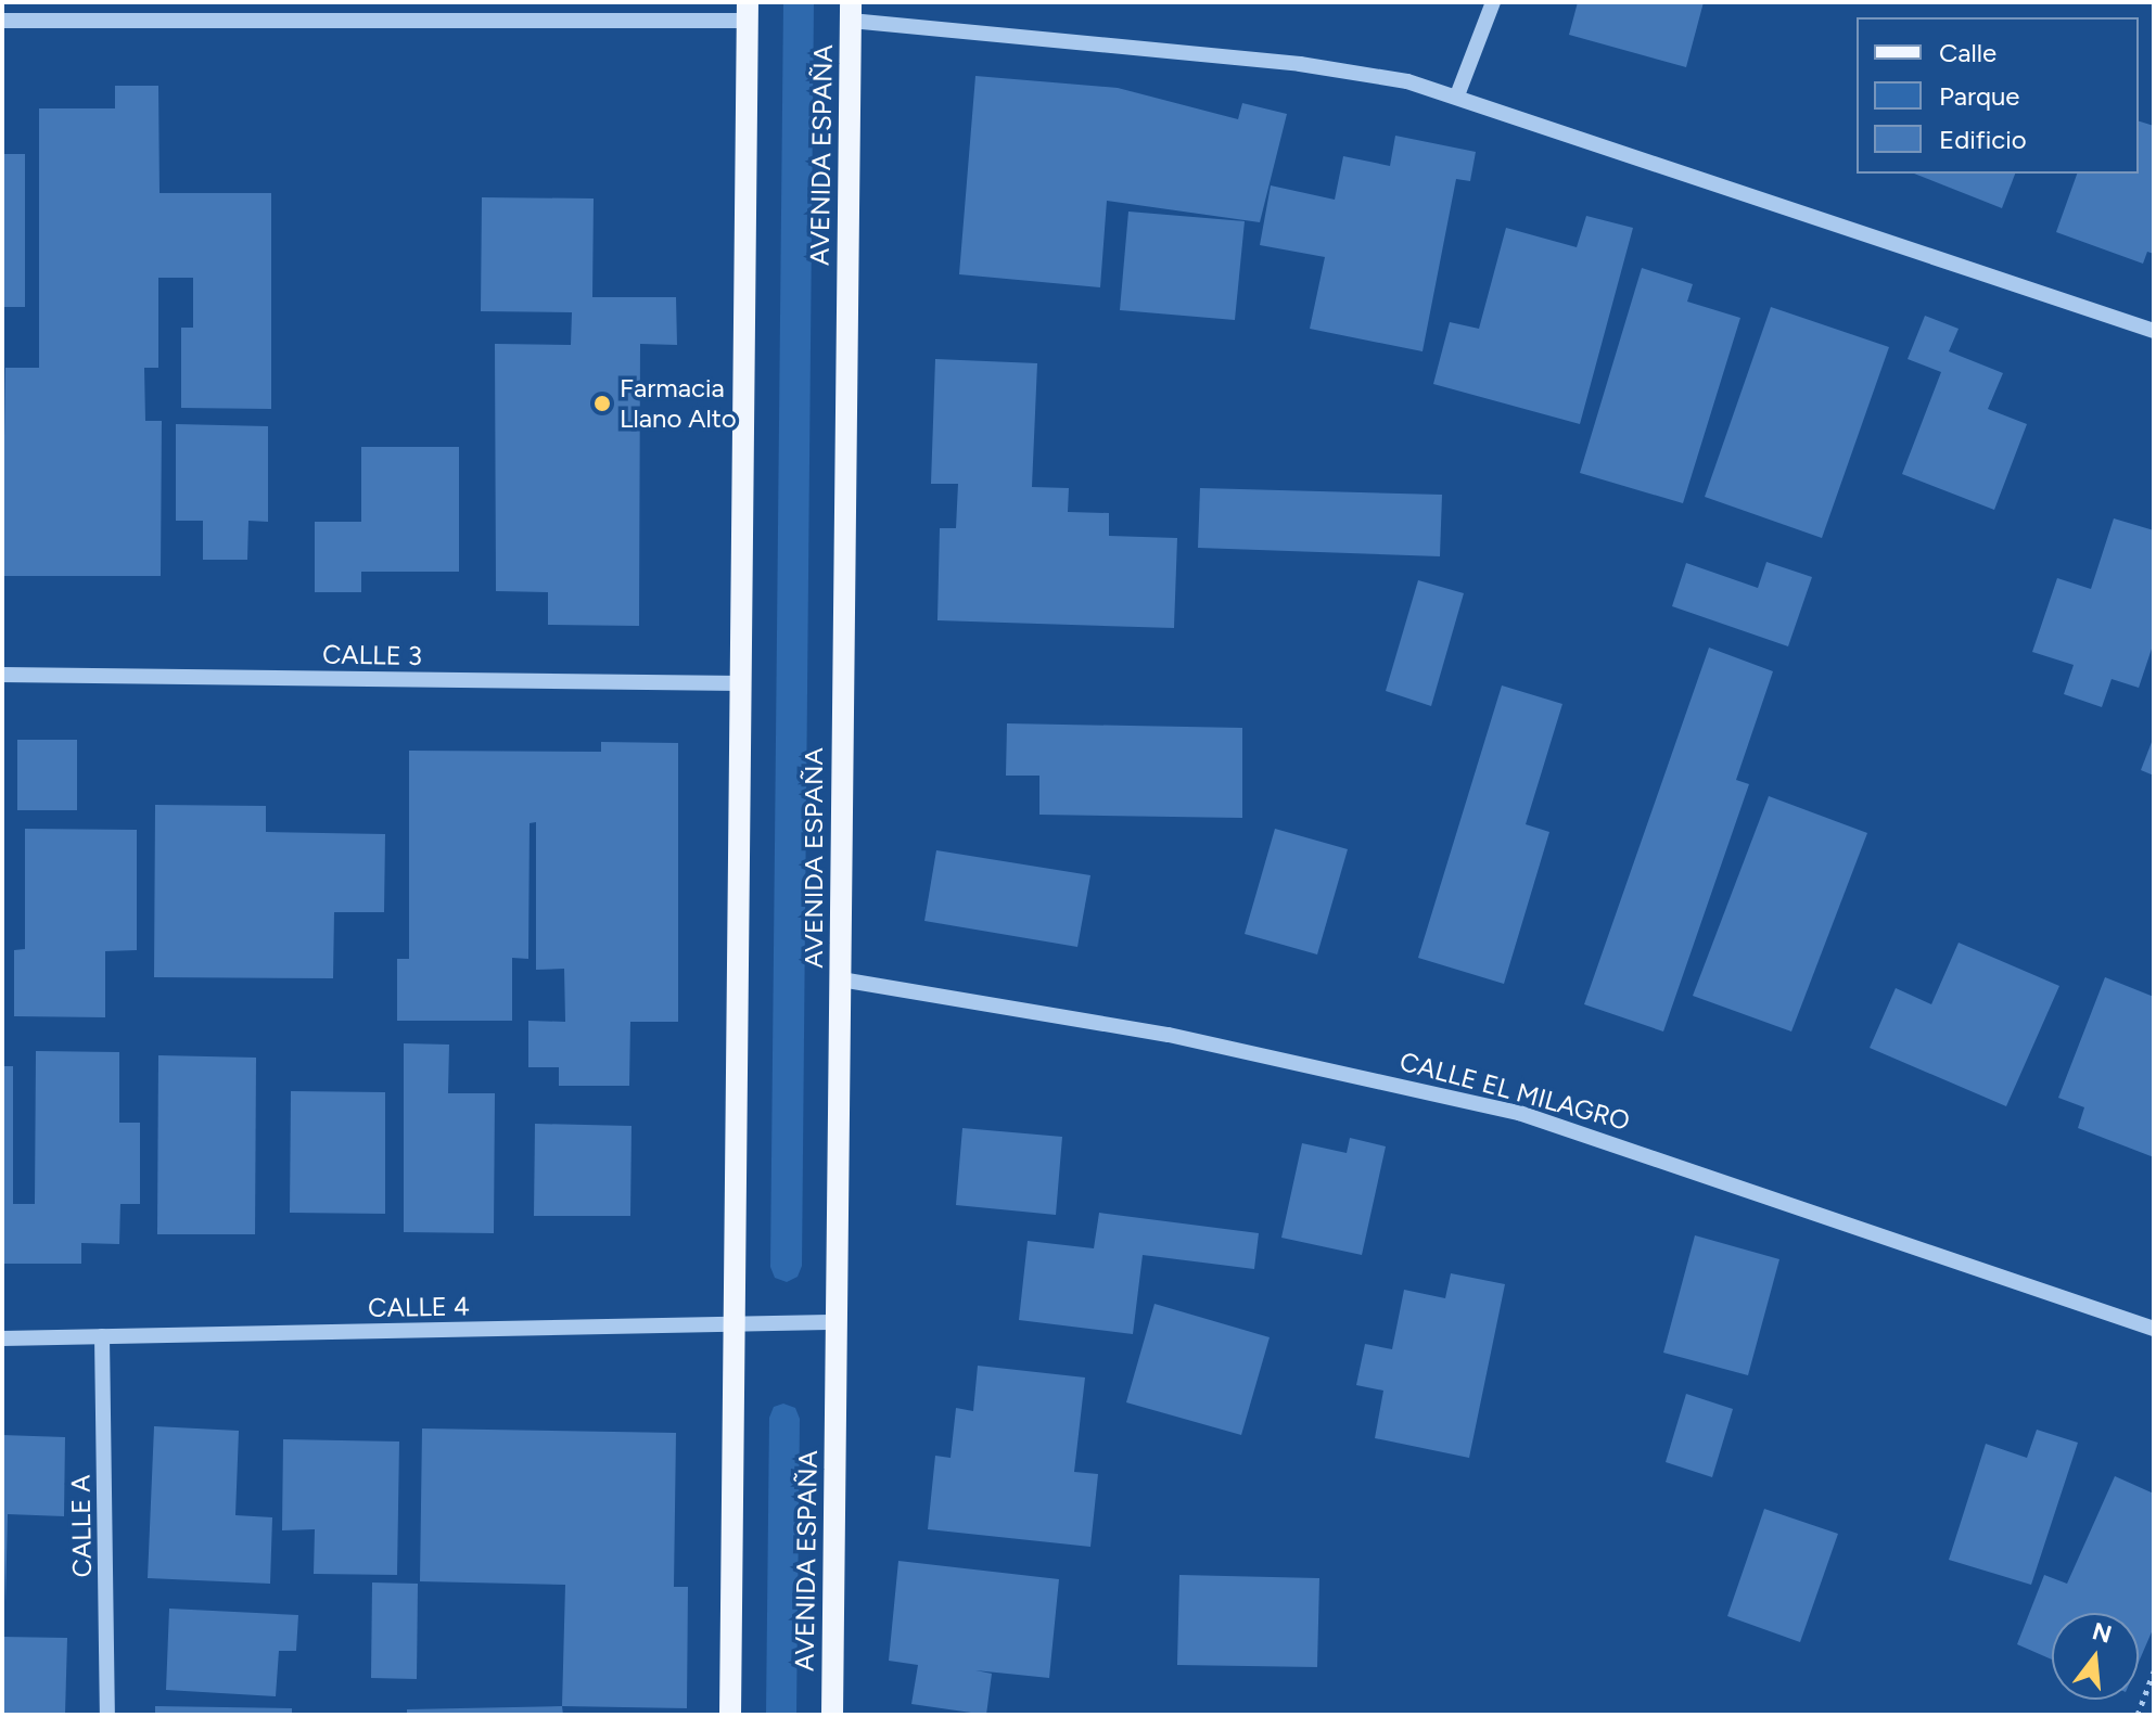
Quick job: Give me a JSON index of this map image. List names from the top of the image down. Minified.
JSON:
{"streets":{"main road":["AVENIDA ESPAÑA"],"street":["CALLE 3","CALLE EL MILAGRO","CALLE 4","CALLE A"]},"crossings":[["AVENIDA ESPAÑA","CALLE EL MILAGRO"],["AVENIDA ESPAÑA","CALLE 4"],["CALLE 4","CALLE A"]],"places":["Farmacia Llano Alto"],"legend":["Calle","Parque","Edificio"],"north":"top"}
